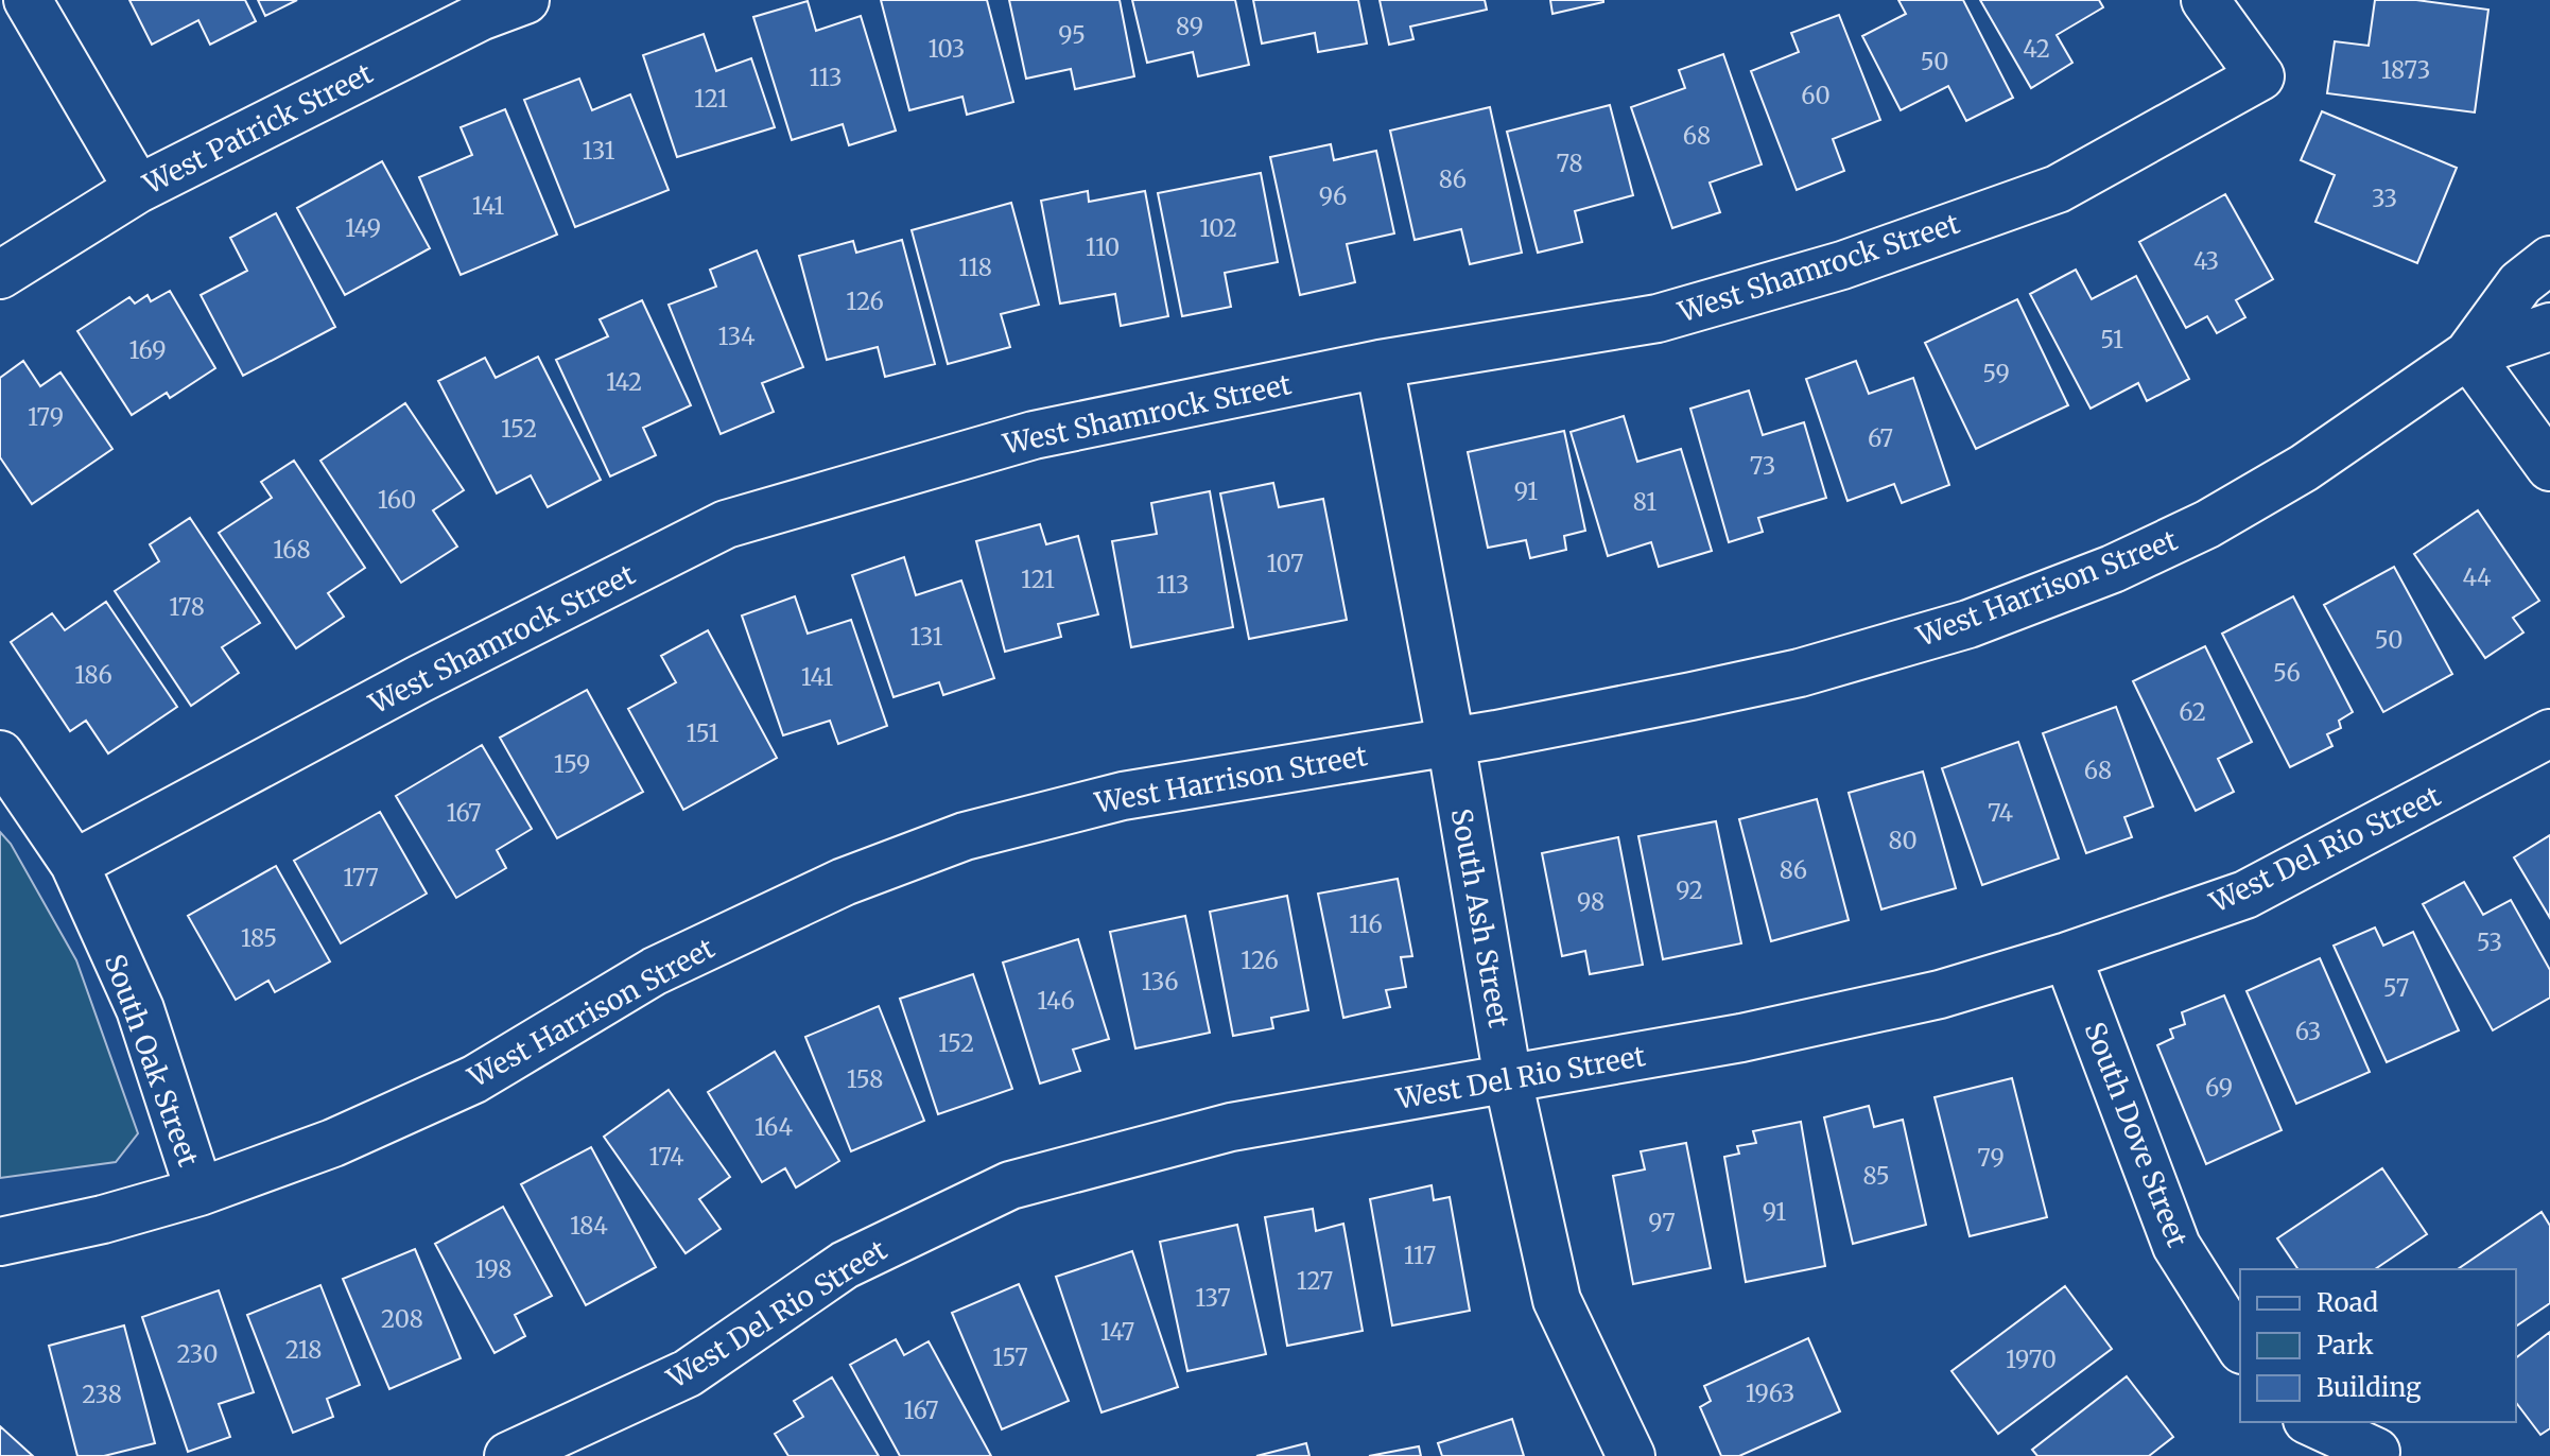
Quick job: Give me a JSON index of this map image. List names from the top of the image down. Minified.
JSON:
{"streets":{"street":["West Patrick Street","West Shamrock Street","West Harrison Street","West Del Rio Street","South Ash Street","South Oak Street","South Dove Street"]},"crossings":[["West Shamrock Street","South Ash Street"],["West Shamrock Street","South Oak Street"],["West Harrison Street","South Ash Street"],["West Harrison Street","South Oak Street"],["West Del Rio Street","South Ash Street"],["West Del Rio Street","South Dove Street"]],"house_numbers":["89","95","103","42","50","1873","113","60","121","68","131","78","86","96","33","141","149","102","110","43","118","126","134","51","169","59","142","179","152","67","73","91","160","81","168","107","44","121","113","178","131","50","56","186","141","62","151","159","68","167","74","80","86","177","92","98","116","185","53","126","136","57","146","63","152","158","69","164","174","79","85","91","97","184","117","198","127","137","208","147","218","230","157","1970","1963","238","167"],"legend":["Road","Park","Building"]}
